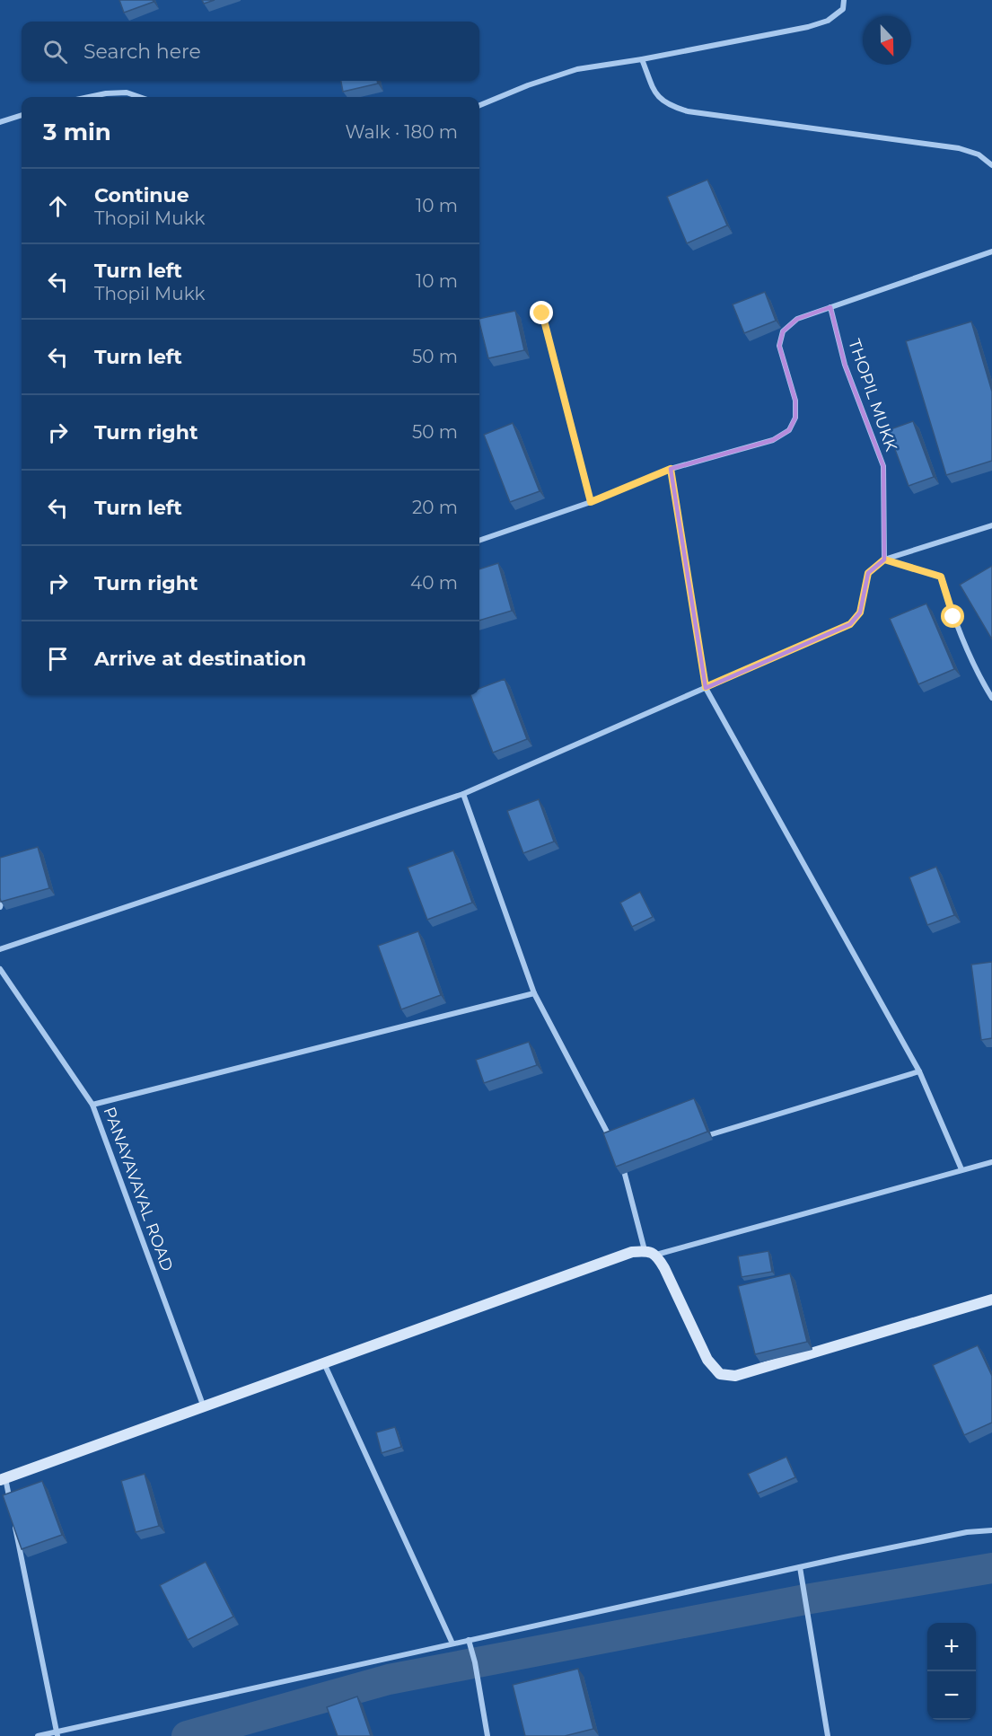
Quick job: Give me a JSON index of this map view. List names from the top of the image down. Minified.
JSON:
{"streets":{"street":["THOPIL MUKK","PANAYAVAYAL ROAD"]},"north":"bottom","page":{"search":"Search here","heading":["3 min","Walk · 180 m"],"list":[["Continue","Thopil Mukk","10 m"],["Turn left","Thopil Mukk","10 m"],["Turn left","50 m"],["Turn right","50 m"],["Turn left","20 m"],["Turn right","40 m"],"Arrive at destination"],"map_buttons":["+","−"]}}
